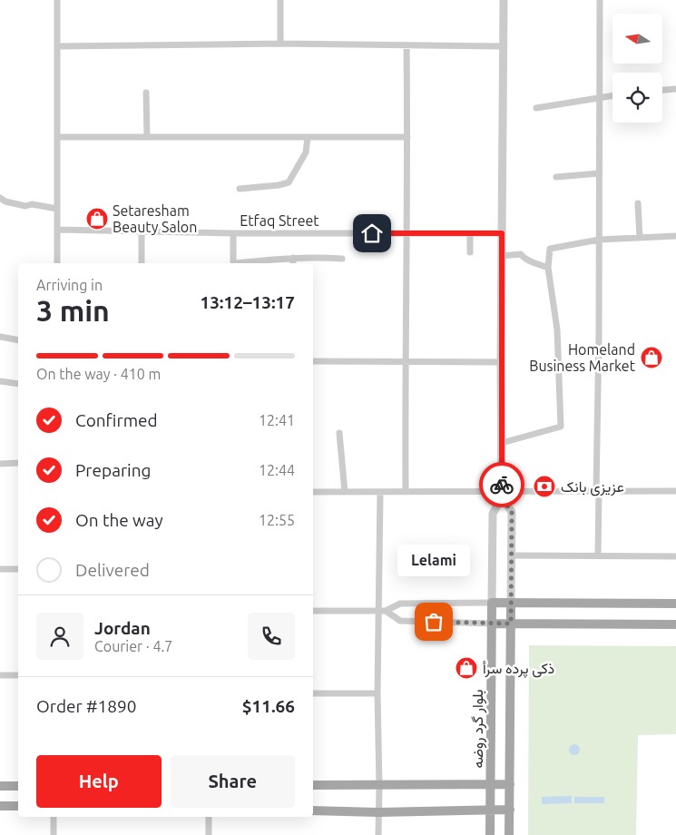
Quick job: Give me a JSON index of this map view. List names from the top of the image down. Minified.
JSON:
{"streets":{"main road":["بلوار گرد روضه"],"street":["Etfaq Street"]},"places":{"shop":["Setaresham Beauty Salon","Homeland Business Market","ذکی پرده سرأ"],"bank":["عزیزی بانک"],"other":["Lelami"]},"north":"left","page":{"heading":["3 min","Arriving in","13:12–13:17"],"panel":["Jordan","Courier · 4.7","Order #1890","$11.66"],"bar":"On the way · 410 m","list":[["Confirmed","12:41"],["Preparing","12:44"],["On the way","12:55"],"Delivered"],"bubble":"Lelami","buttons":["Help","Share"]}}
